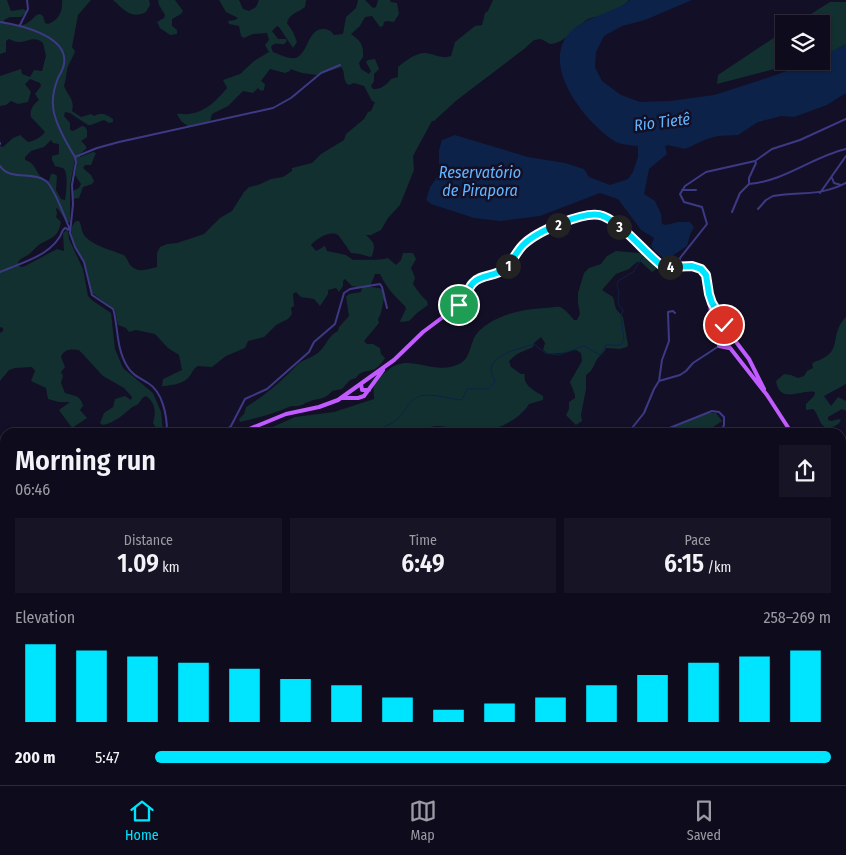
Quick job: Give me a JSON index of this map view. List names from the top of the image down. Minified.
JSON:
{"water":["Rio Tietê","Reservatório de Pirapora"],"page":{"pins":["2","3","1","4"],"heading":["Morning run","06:46"],"stats":[["Distance","1.09 km"],["Time","6:49"],["Pace","6:15 /km"]],"chart":["Elevation","258–269 m"],"list":[{"name":"200 m","note":"5:47"}],"tabs":["Home","Map","Saved"]}}
